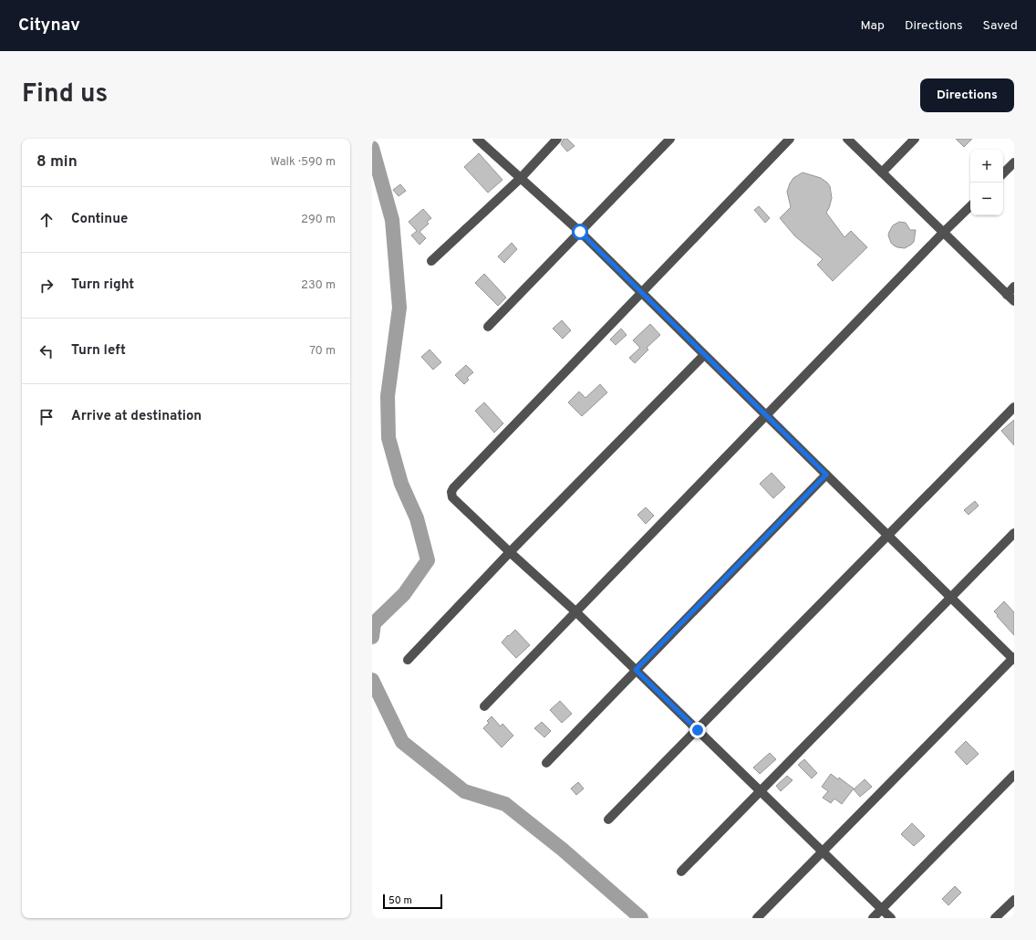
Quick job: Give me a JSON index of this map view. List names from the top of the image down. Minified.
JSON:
{"scale_bar":"50 m","page":{"header":"Citynav","nav":["Map","Directions","Saved"],"title":"Find us","buttons":"Directions","heading":["8 min","Walk · 590 m"],"map_buttons":["+","−"],"list":[["Continue","290 m"],["Turn right","230 m"],["Turn left","70 m"],"Arrive at destination"],"scale":"50 m"}}
